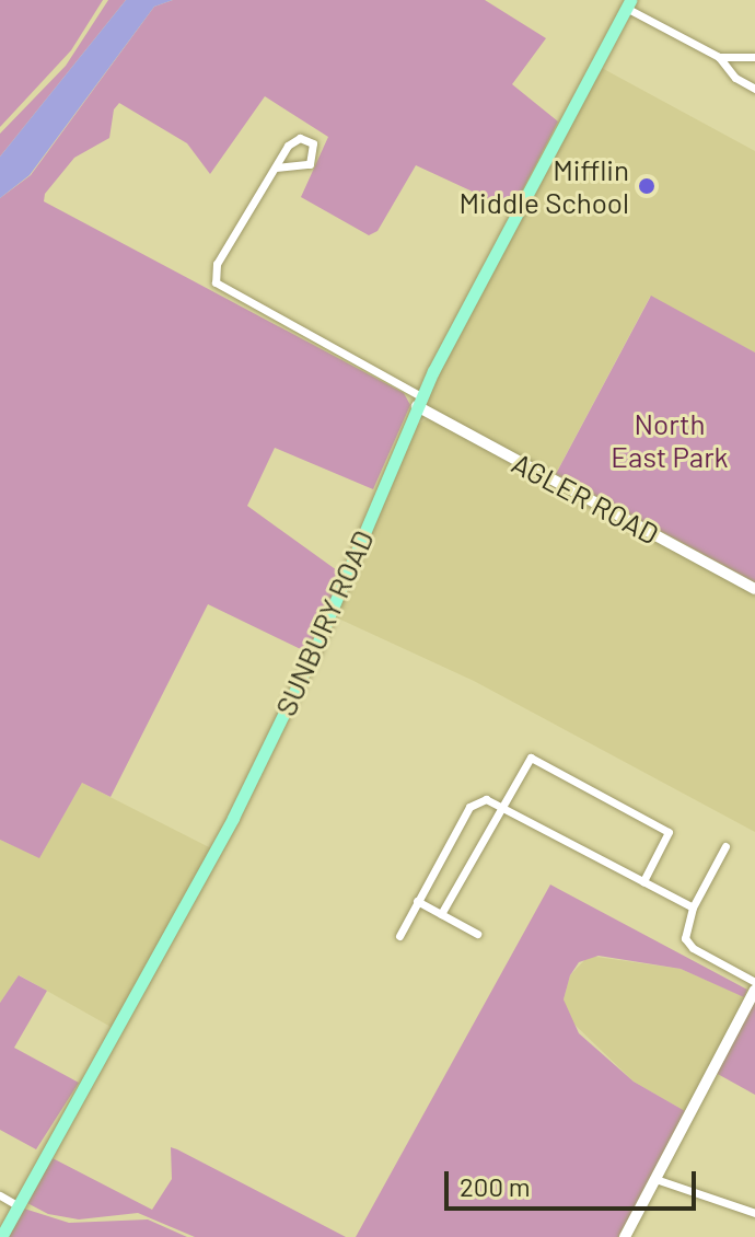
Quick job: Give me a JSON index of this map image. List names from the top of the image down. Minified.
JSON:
{"streets":{"main road":["AGLER ROAD","SUNBURY ROAD"]},"crossings":[["AGLER ROAD","SUNBURY ROAD"]],"parks":["North East Park"],"places":["Mifflin Middle School"],"scale_bar":"200 m"}
